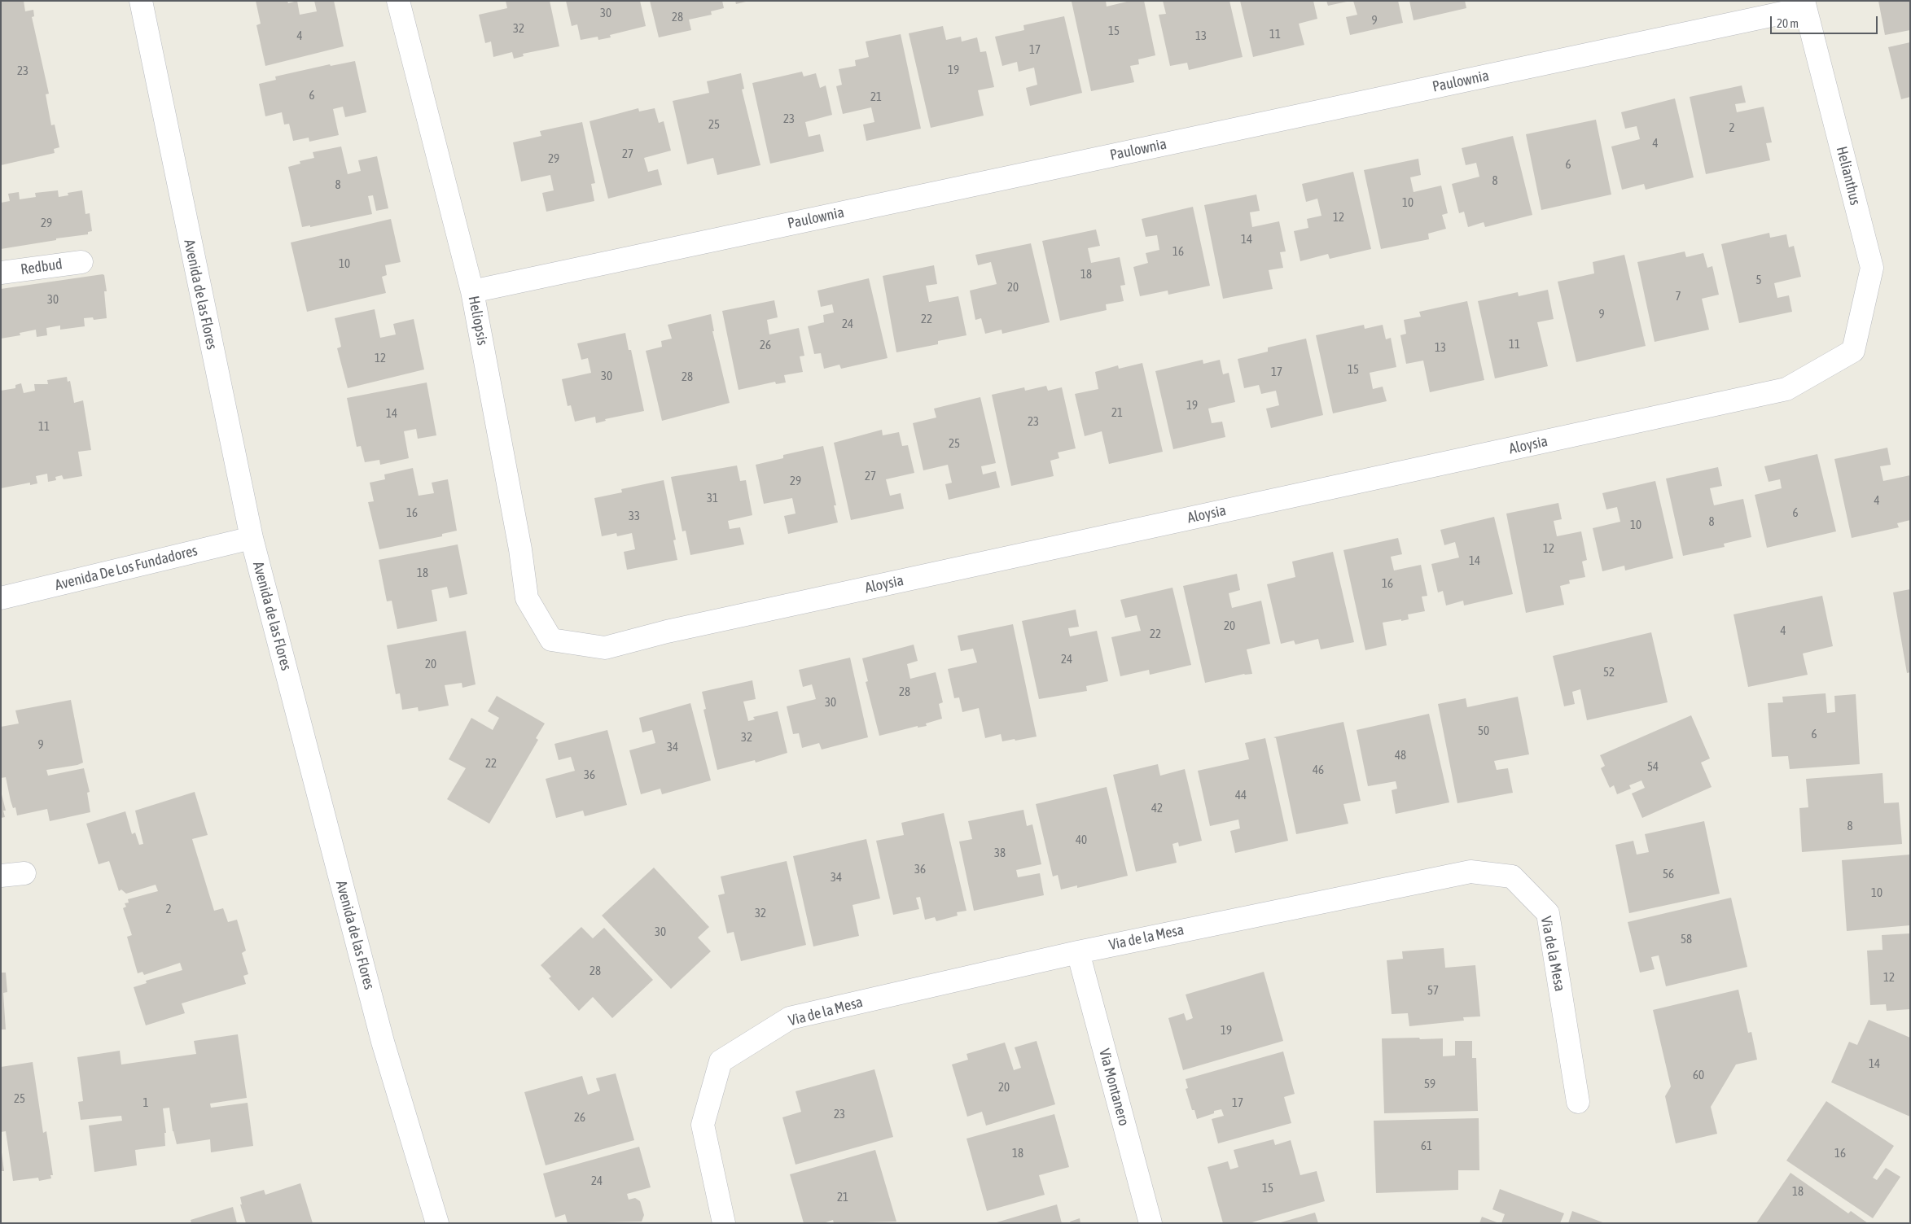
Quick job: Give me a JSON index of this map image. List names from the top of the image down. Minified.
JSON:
{"streets":{"street":["Paulownia","Helianthus","Redbud","Avenida de las Flores","Heliopsis","Aloysia","Avenida De Los Fundadores","Via de la Mesa","Via Montanero"]},"crossings":[["Paulownia","Helianthus"],["Paulownia","Heliopsis"],["Helianthus","Aloysia"],["Avenida de las Flores","Avenida De Los Fundadores"],["Heliopsis","Aloysia"],["Via de la Mesa","Via Montanero"]],"house_numbers":["30","28","9","32","15","11","4","13","17","19","23","6","21","23","25","2","4","27","29","6","8","8","10","12","29","14","16","10","18","5","20","7","30","9","22","24","11","26","13","12","15","17","30","28","19","21","14","23","11","25","27","29","31","4","16","6","33","8","10","12","14","18","16","20","4","22","24","20","52","28","30","50","6","32","9","34","48","22","54","46","36","44","42","8","40","38","36","56","34","10","2","32","30","58","28","12","57","19","14","60","59","20","25","1","17","23","26","61","18","16","24","15","18","21"],"scale_bar":"20 m"}
